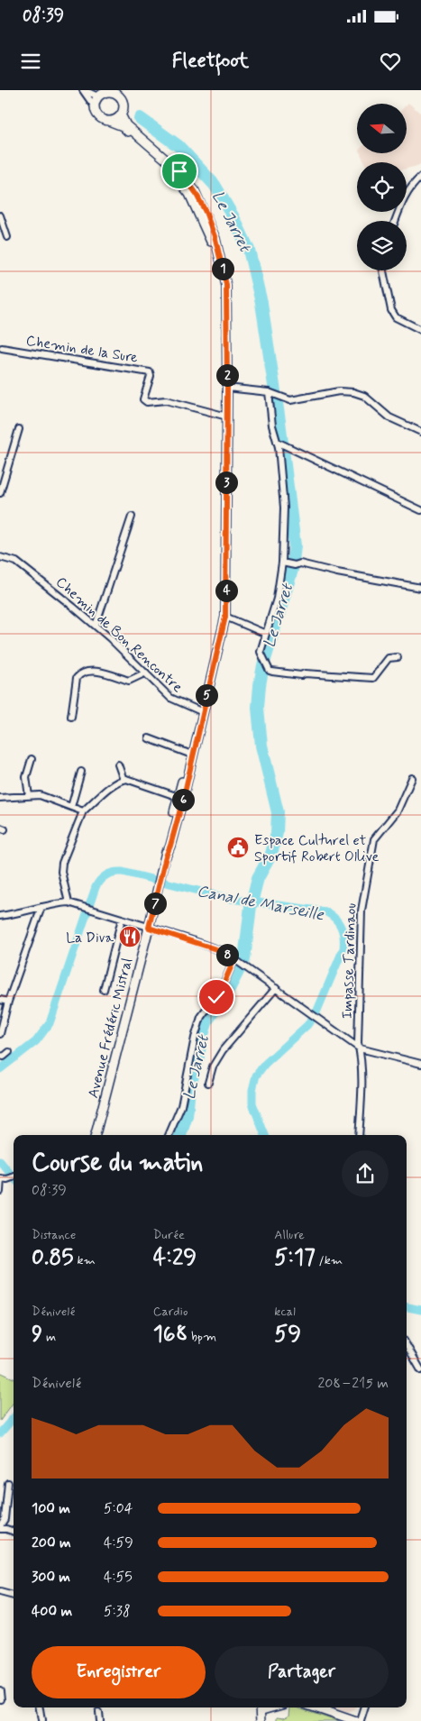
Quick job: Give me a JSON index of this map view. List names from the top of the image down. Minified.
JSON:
{"streets":{"main road":["Avenue Frédéric Mistral"],"street":["Chemin de la Sure","Chemin de Bon Rencontre","Impasse Tardinaou"]},"water":["Le Jarret","Canal de Marseille"],"places":{"public building":["Espace Culturel et Sportif Robert Ollive"],"restaurant":["La Diva"]},"north":"left","page":{"status":"08:39","header":"Fleetfoot","pins":["1","2","3","4","5","6","7","8"],"heading":["Course du matin","08:39"],"stats":[["Distance","0.85 km"],["Durée","4:29"],["Allure","5:17 /km"],["Dénivelé","9 m"],["Cardio","168 bpm"],["kcal","59"]],"chart":["Dénivelé","208–215 m"],"list":[{"name":"100 m","note":"5:04"},{"name":"200 m","note":"4:59"},{"name":"300 m","note":"4:55"},{"name":"400 m","note":"5:38"}],"buttons":["Enregistrer","Partager"]}}
